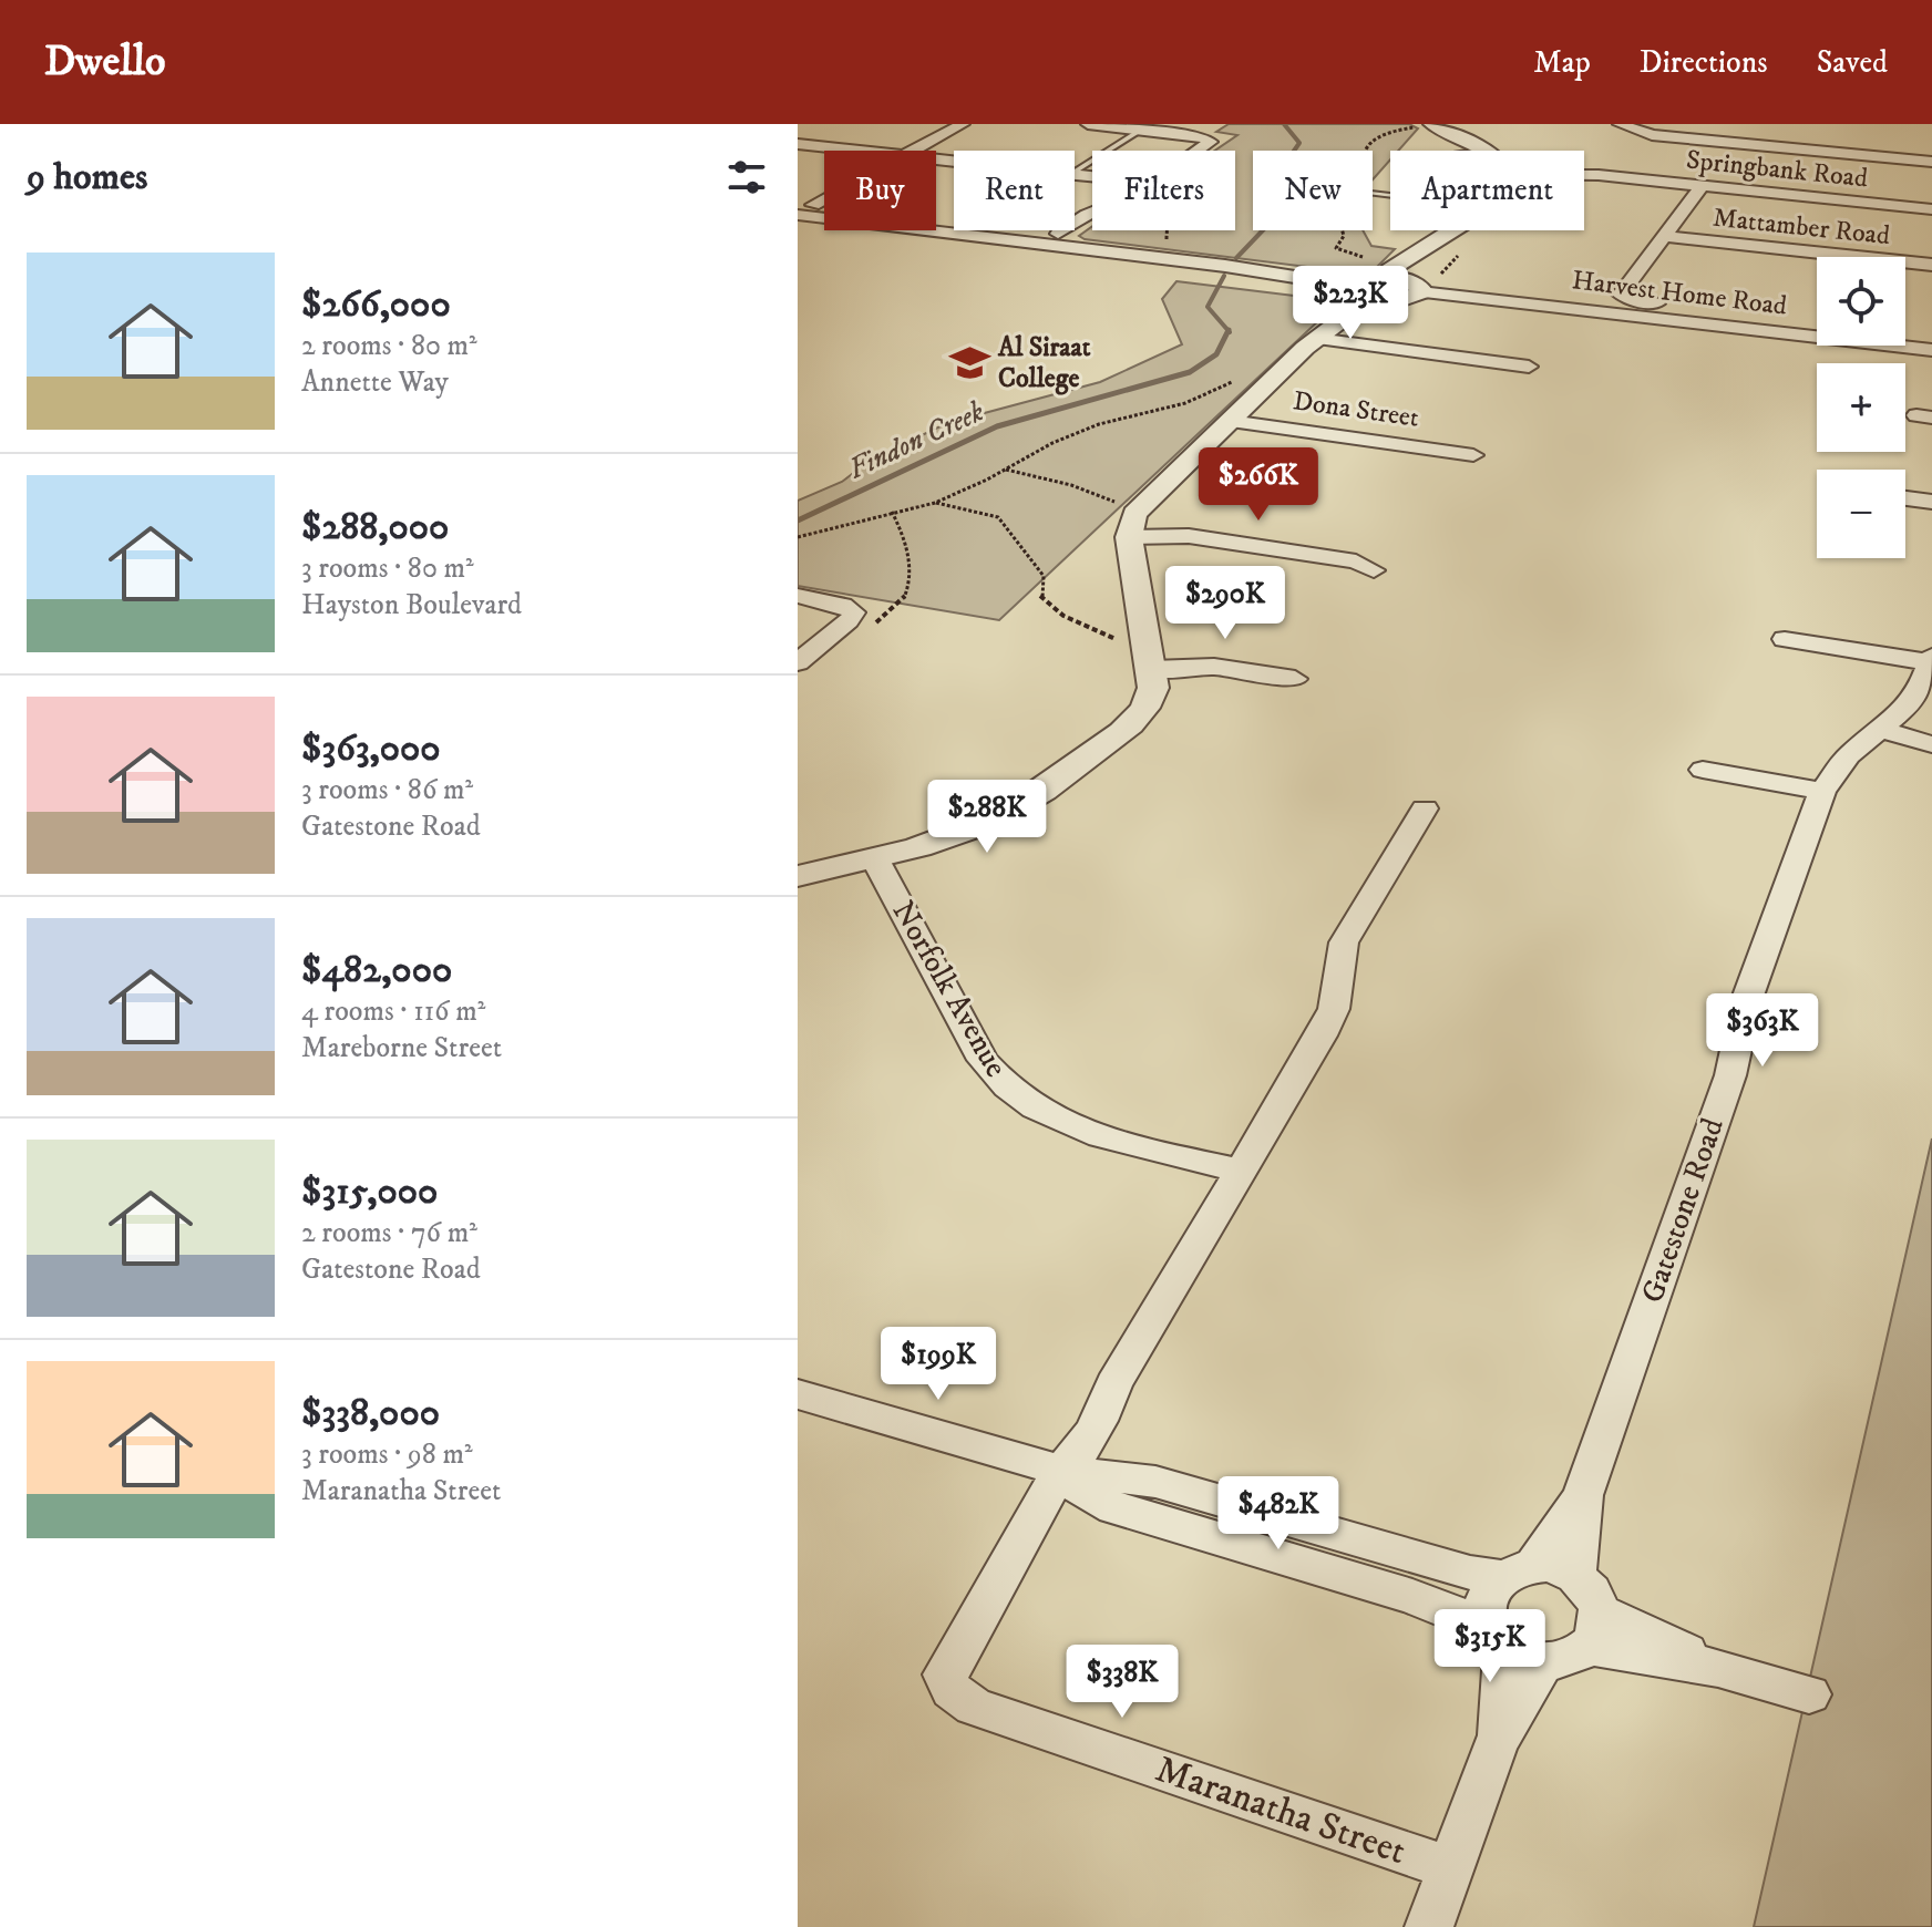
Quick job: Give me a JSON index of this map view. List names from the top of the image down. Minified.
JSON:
{"streets":{"street":["Springbank Road","Mattamber Road","Harvest Home Road","Dona Street","Norfolk Avenue","Gatestone Road","Maranatha Street"]},"crossings":[["Norfolk Avenue","Maranatha Street"]],"water":["Findon Creek"],"places":{"school or university":["Al Siraat College"]},"page":{"header":"Dwello","nav":["Map","Directions","Saved"],"heading":"9 homes","chip":["Buy","Rent","Filters","New","Apartment"],"list":[{"name":"$266,000","note":"2 rooms · 80 m² · Annette Way"},{"name":"$288,000","note":"3 rooms · 80 m² · Hayston Boulevard"},{"name":"$363,000","note":"3 rooms · 86 m² · Gatestone Road"},{"name":"$482,000","note":"4 rooms · 116 m² · Mareborne Street"},{"name":"$315,000","note":"2 rooms · 76 m² · Gatestone Road"},{"name":"$338,000","note":"3 rooms · 98 m² · Maranatha Street"}],"map_buttons":["+","−"],"price":["$223K","$266K","$290K","$288K","$363K","$199K","$482K","$315K","$338K"]}}
